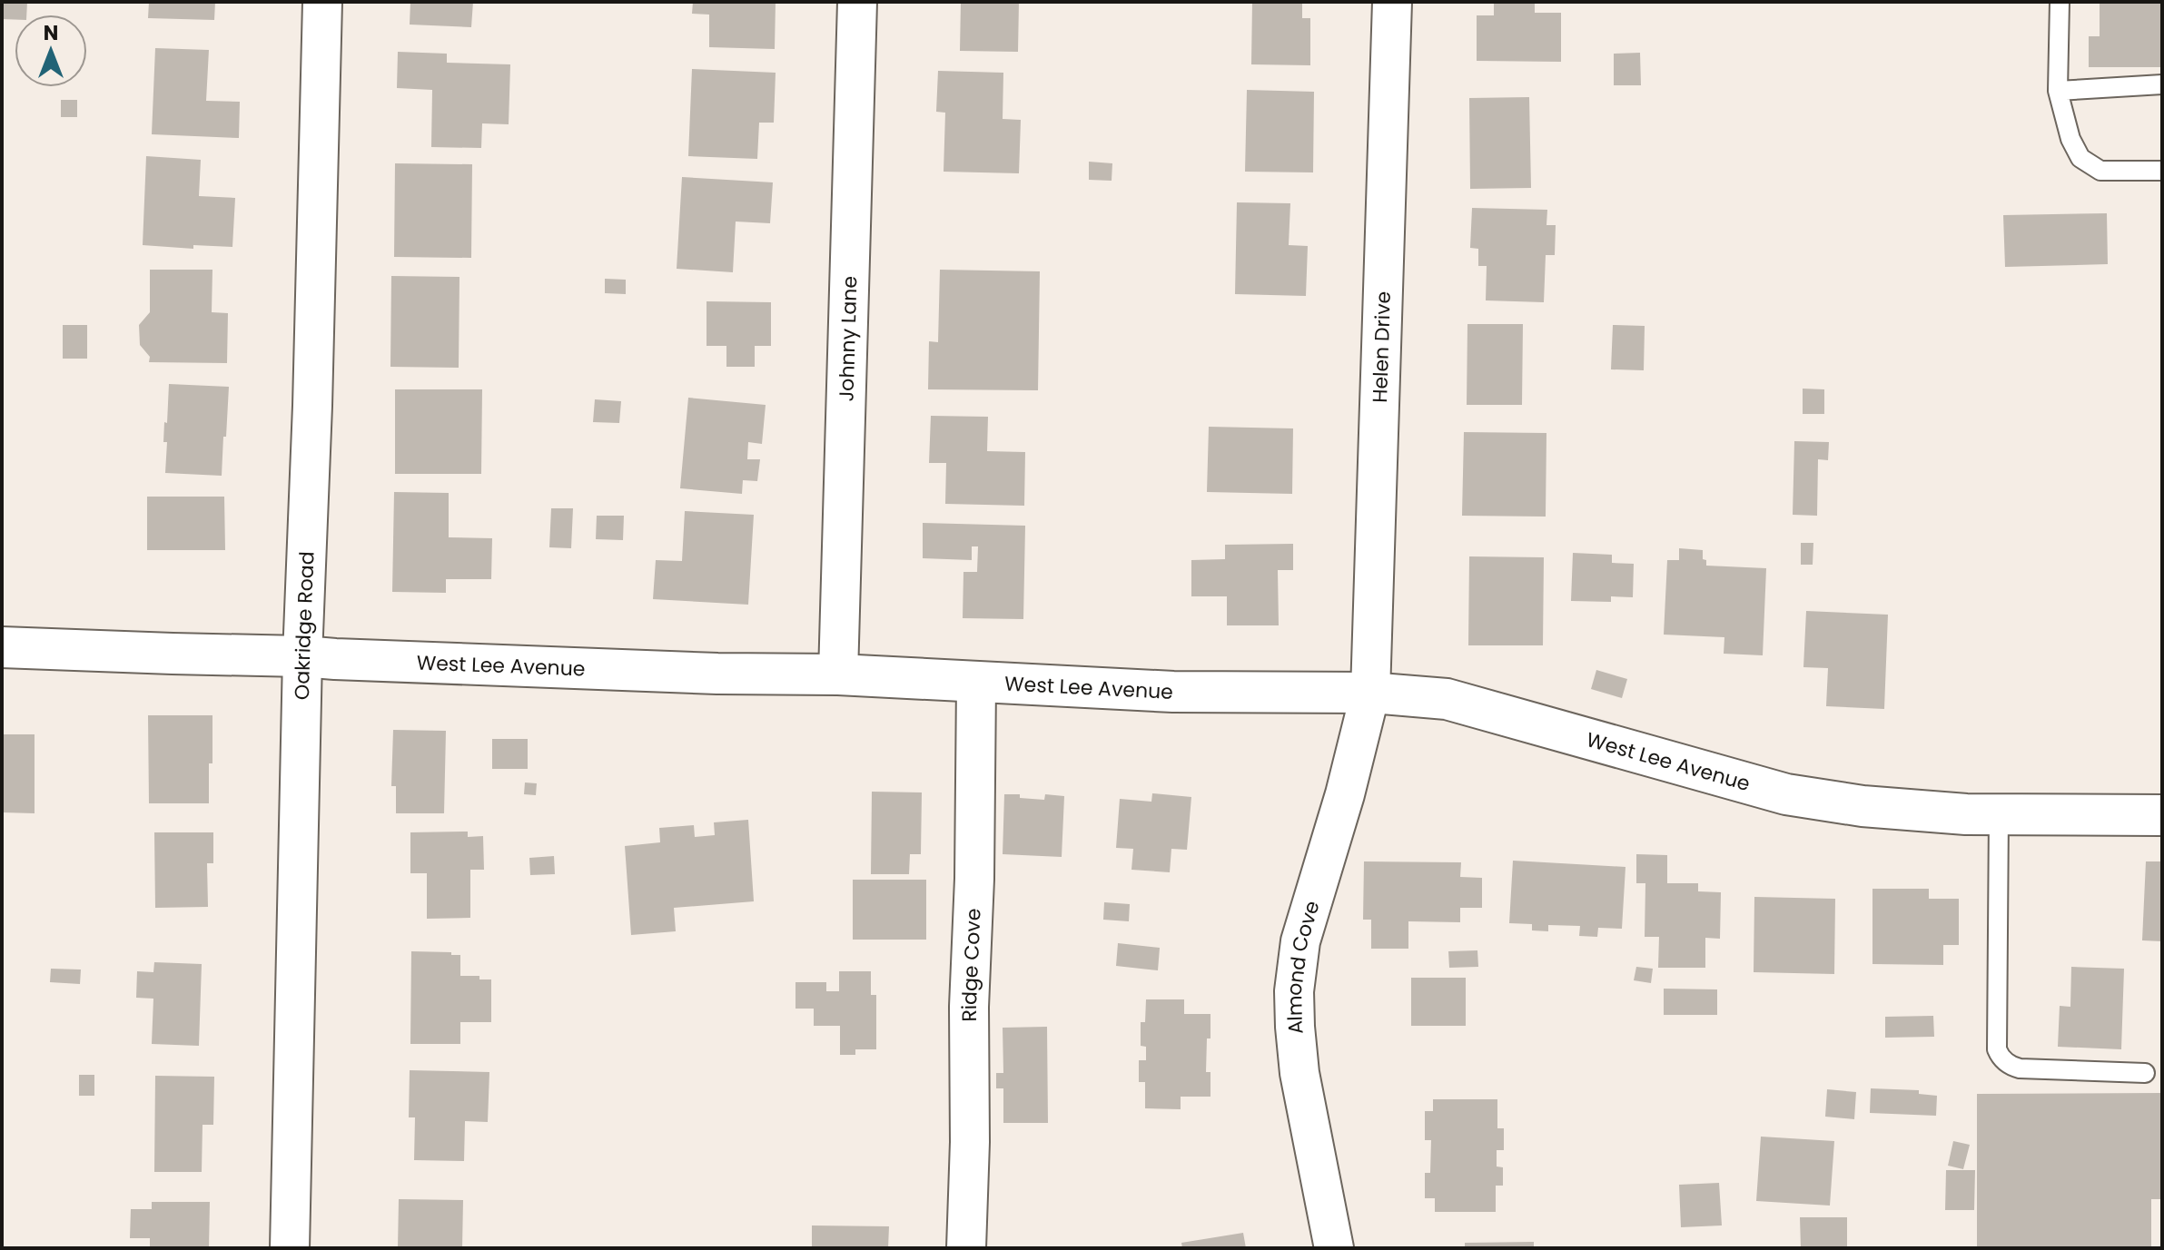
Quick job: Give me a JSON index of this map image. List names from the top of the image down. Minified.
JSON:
{"streets":{"street":["Johnny Lane","Helen Drive","Oakridge Road","West Lee Avenue","Ridge Cove","Almond Cove"]},"crossings":[["Johnny Lane","West Lee Avenue"],["Helen Drive","West Lee Avenue"],["Helen Drive","Almond Cove"],["Oakridge Road","West Lee Avenue"],["West Lee Avenue","Ridge Cove"],["West Lee Avenue","Almond Cove"]],"north":"top"}
